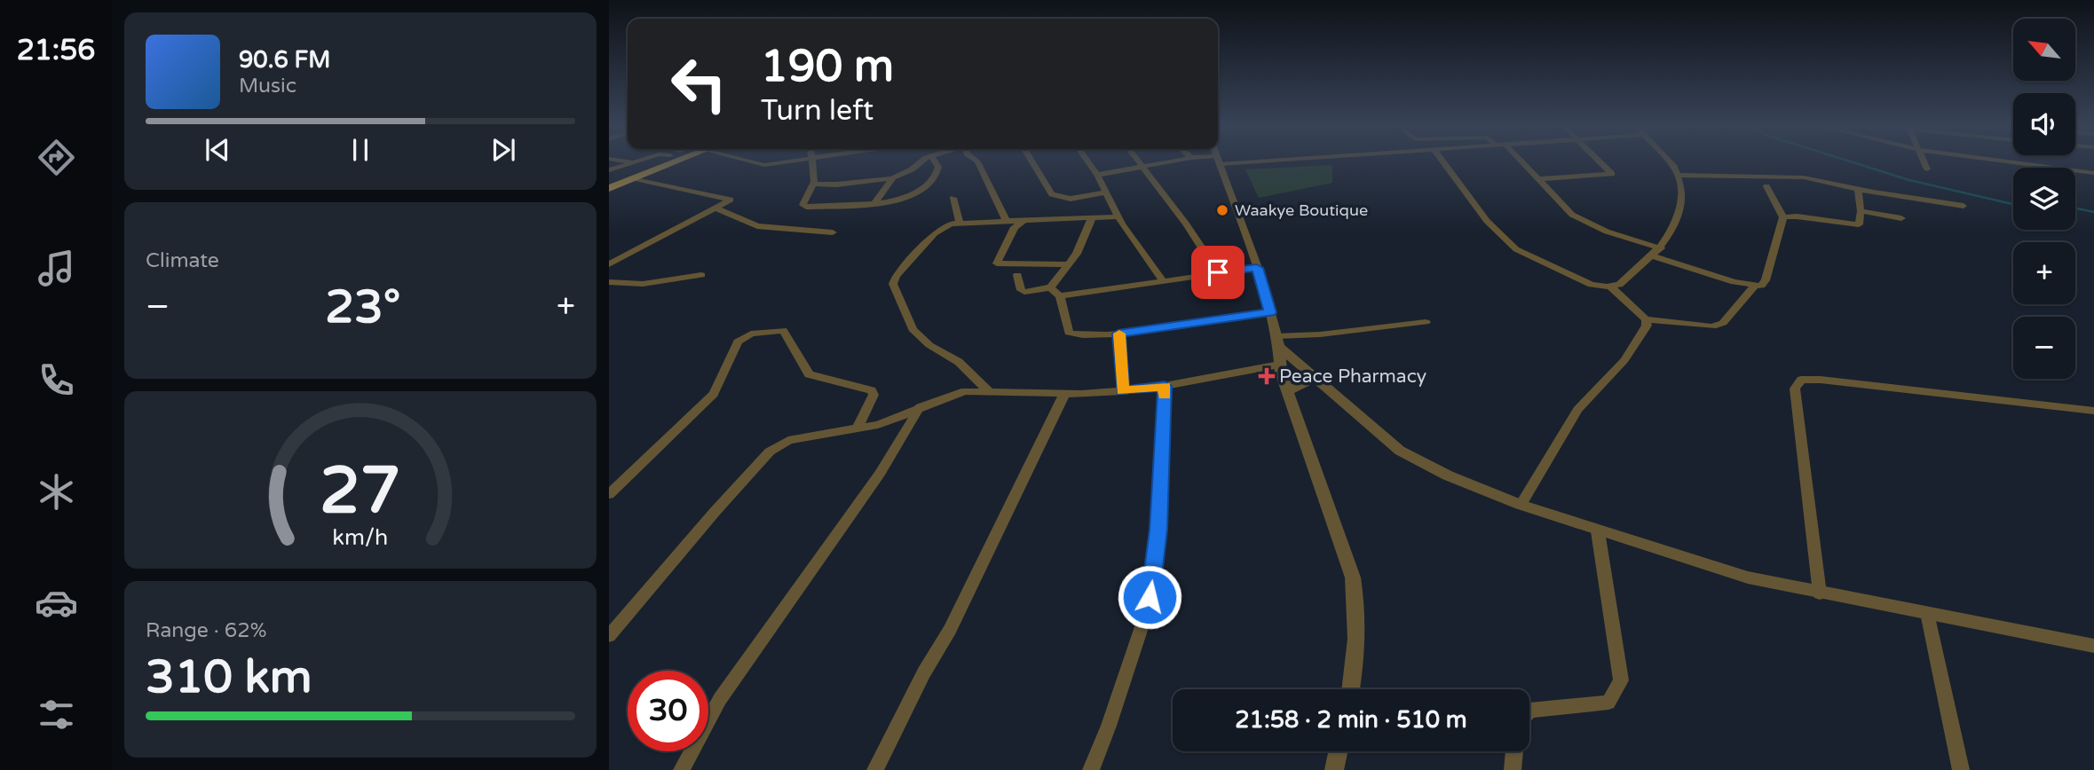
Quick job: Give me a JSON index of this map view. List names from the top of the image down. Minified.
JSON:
{"places":{"other":["Waakye Boutique"],"health":["Peace Pharmacy"]},"north":"top left","page":{"tabs":"21:56","map_buttons":["+","−"],"turn":["190 m","Turn left"],"song":["90.6 FM","Music"],"tile":["Climate",["Range · 62%","310 km"]],"heat":["−","23°","+"],"limit":"30","trip":"21:58 · 2 min · 510 m","gauge":["27","km/h"]}}
